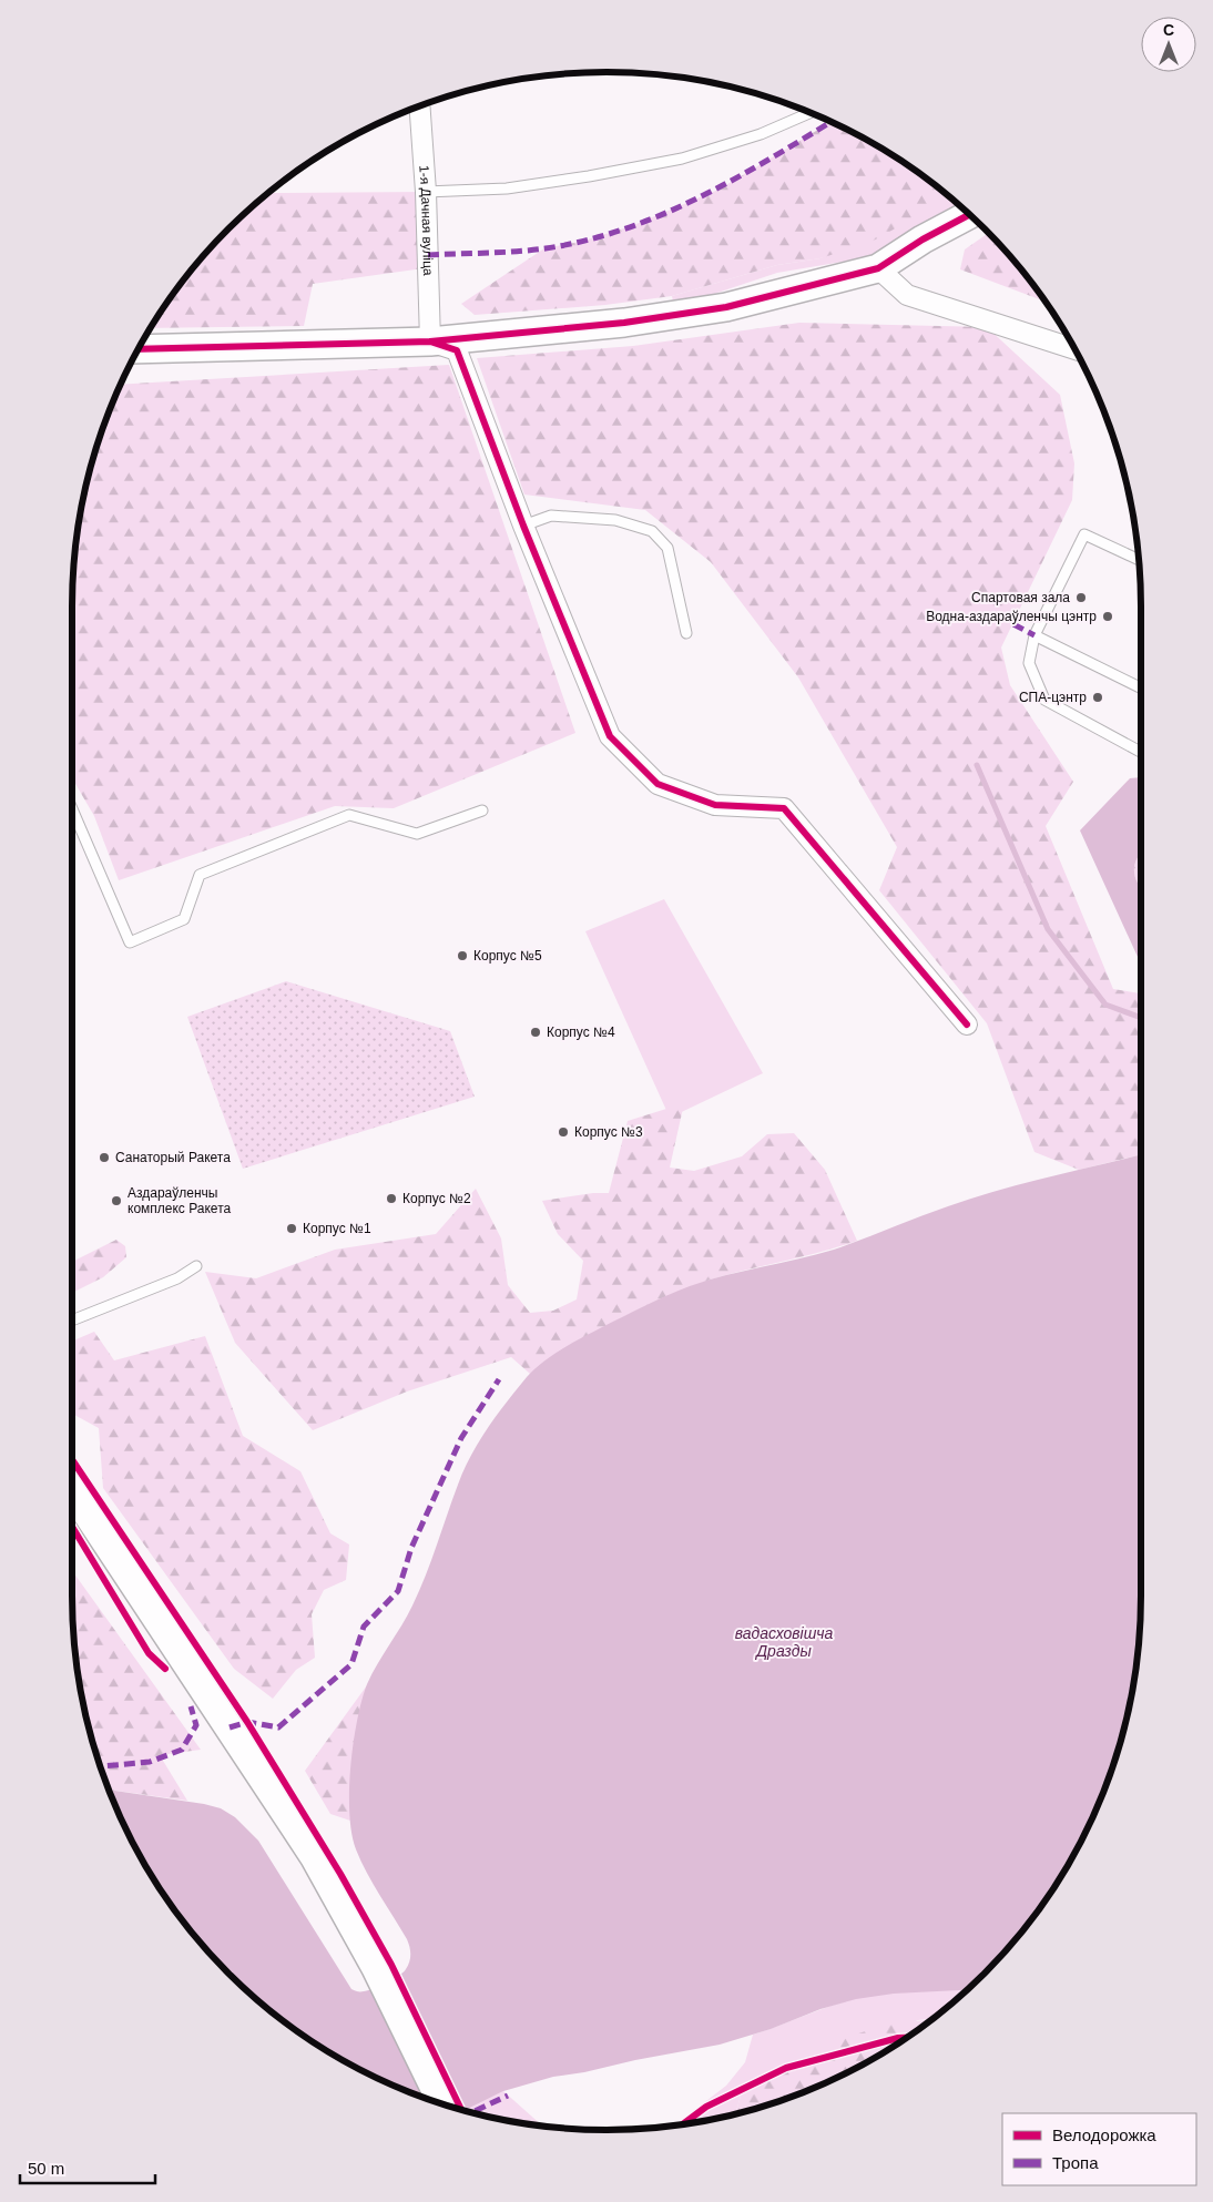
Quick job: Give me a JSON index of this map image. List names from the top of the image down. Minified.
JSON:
{"streets":{"street":["1-я Дачная вуліца"]},"water":["вадасховішча Дразды"],"places":["Спартовая зала","Водна-аздараўленчы цэнтр","СПА-цэнтр","Корпус №5","Корпус №4","Корпус №3","Санаторый Ракета","Корпус №2","Аздараўленчы комплекс Ракета","Корпус №1"],"legend":["Велодорожка","Тропа"],"scale_bar":"50 m","north":"top"}
